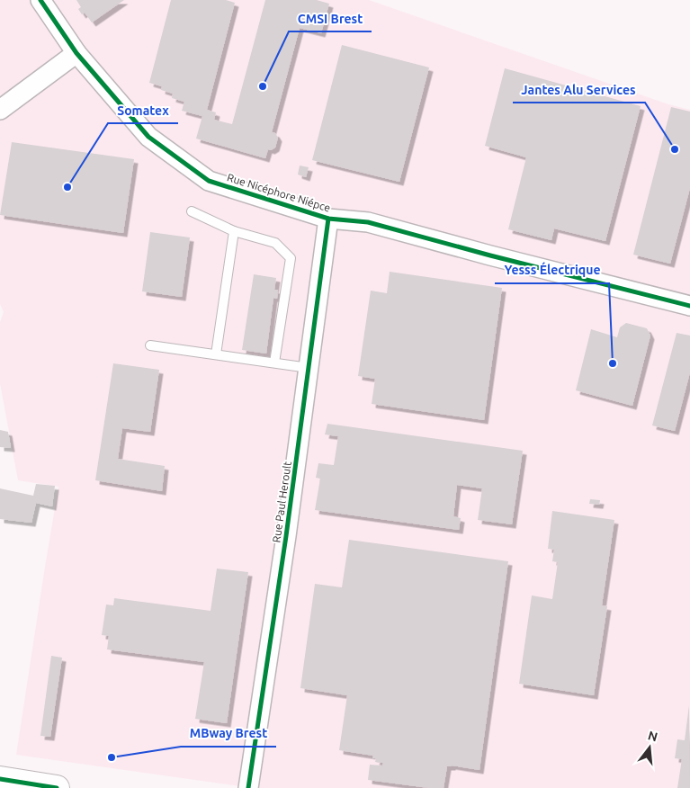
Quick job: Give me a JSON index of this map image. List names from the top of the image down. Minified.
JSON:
{"streets":{"street":["Rue Nicéphore Niépce","Rue Paul Heroult"]},"crossings":[["Rue Nicéphore Niépce","Rue Paul Heroult"]],"places":["CMSI Brest","Jantes Alu Services","Somatex","Yesss Électrique","MBway Brest"],"north":"top"}
